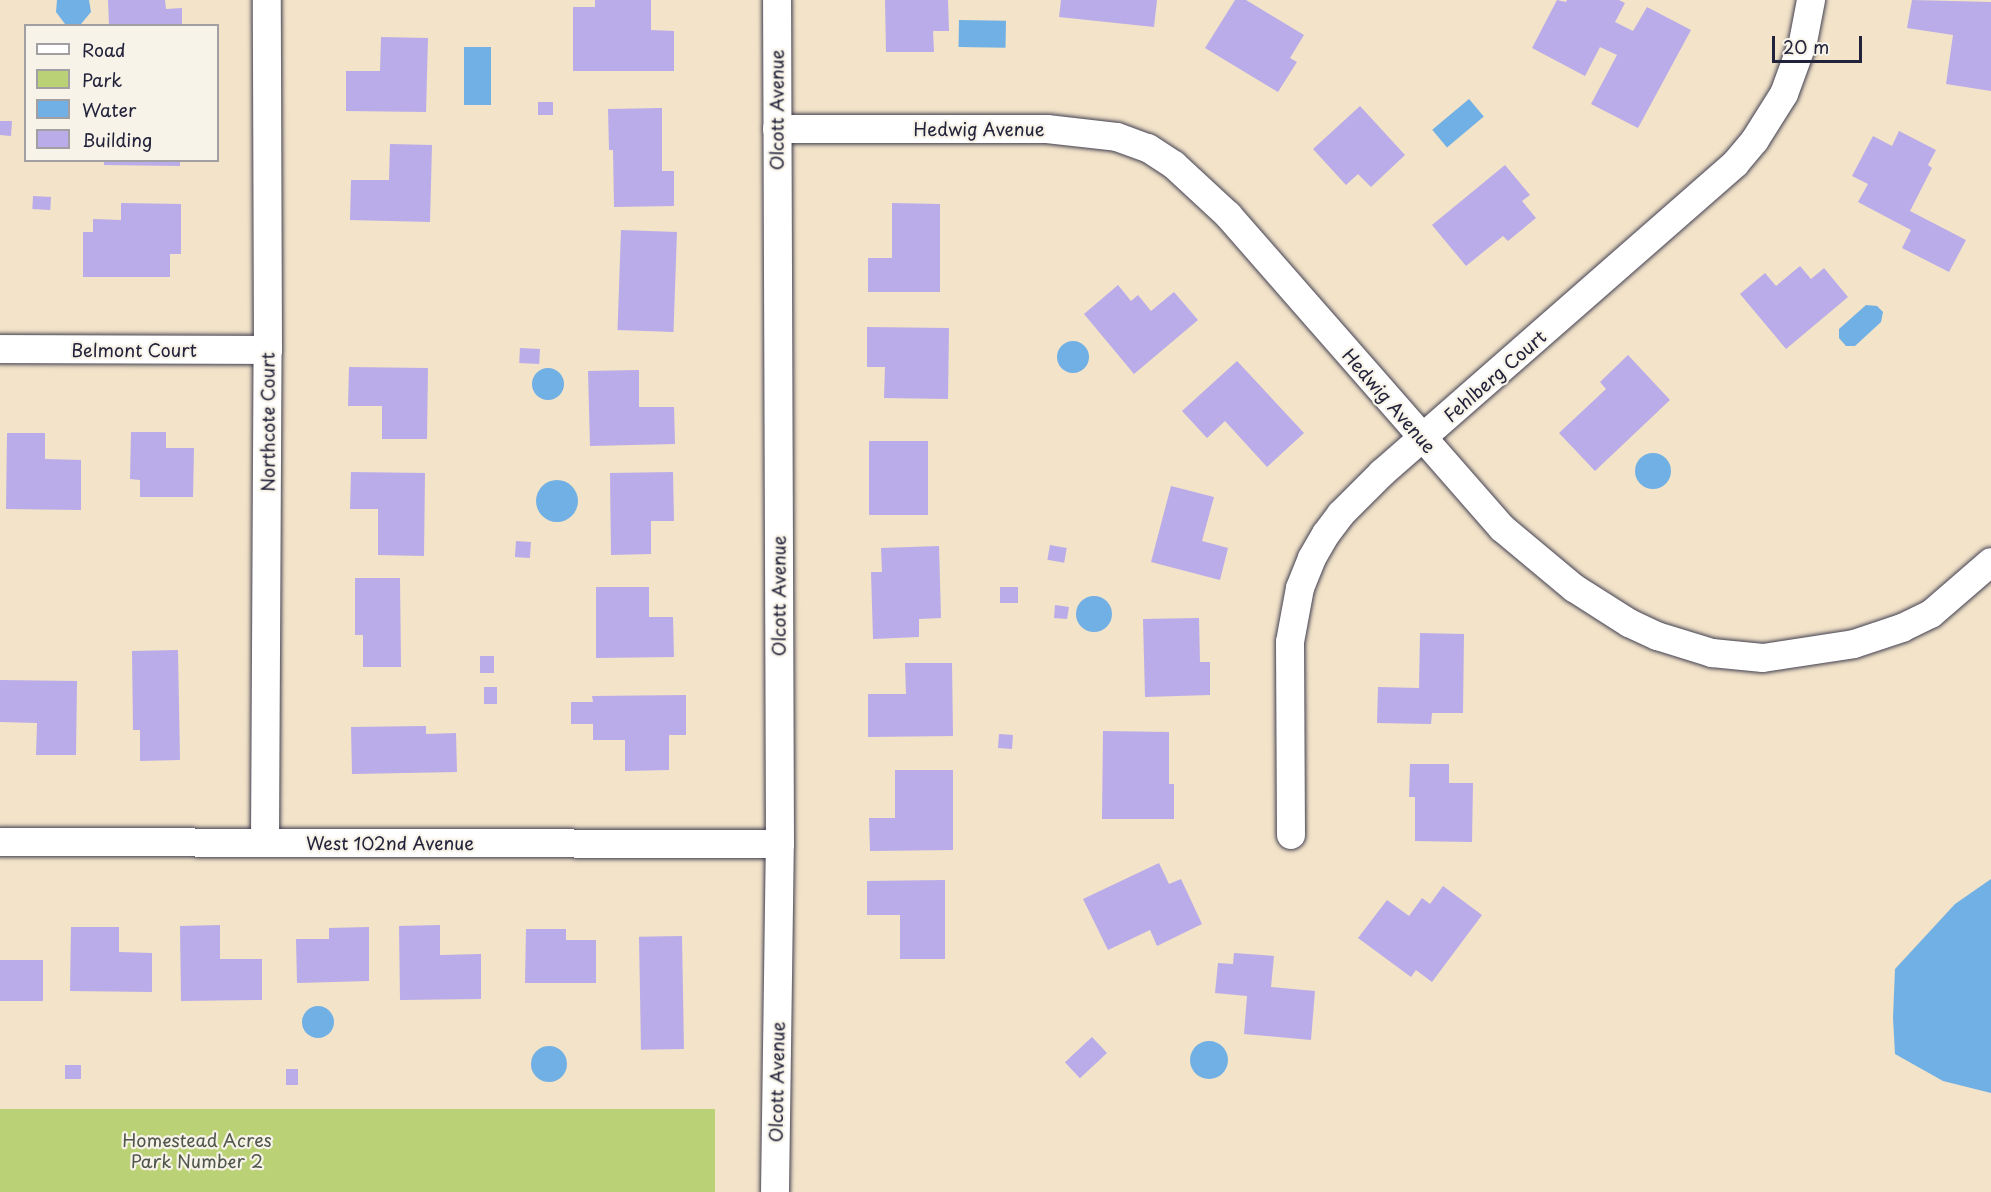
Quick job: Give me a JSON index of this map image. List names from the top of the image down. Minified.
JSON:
{"streets":{"street":["Olcott Avenue","Hedwig Avenue","Belmont Court","Fehlberg Court","Northcote Court","West 102nd Avenue"]},"crossings":[["Olcott Avenue","Hedwig Avenue"],["Olcott Avenue","West 102nd Avenue"],["Hedwig Avenue","Fehlberg Court"],["Belmont Court","Northcote Court"],["Northcote Court","West 102nd Avenue"]],"parks":["Homestead Acres Park Number 2"],"legend":["Road","Park","Water","Building"],"scale_bar":"20 m"}
